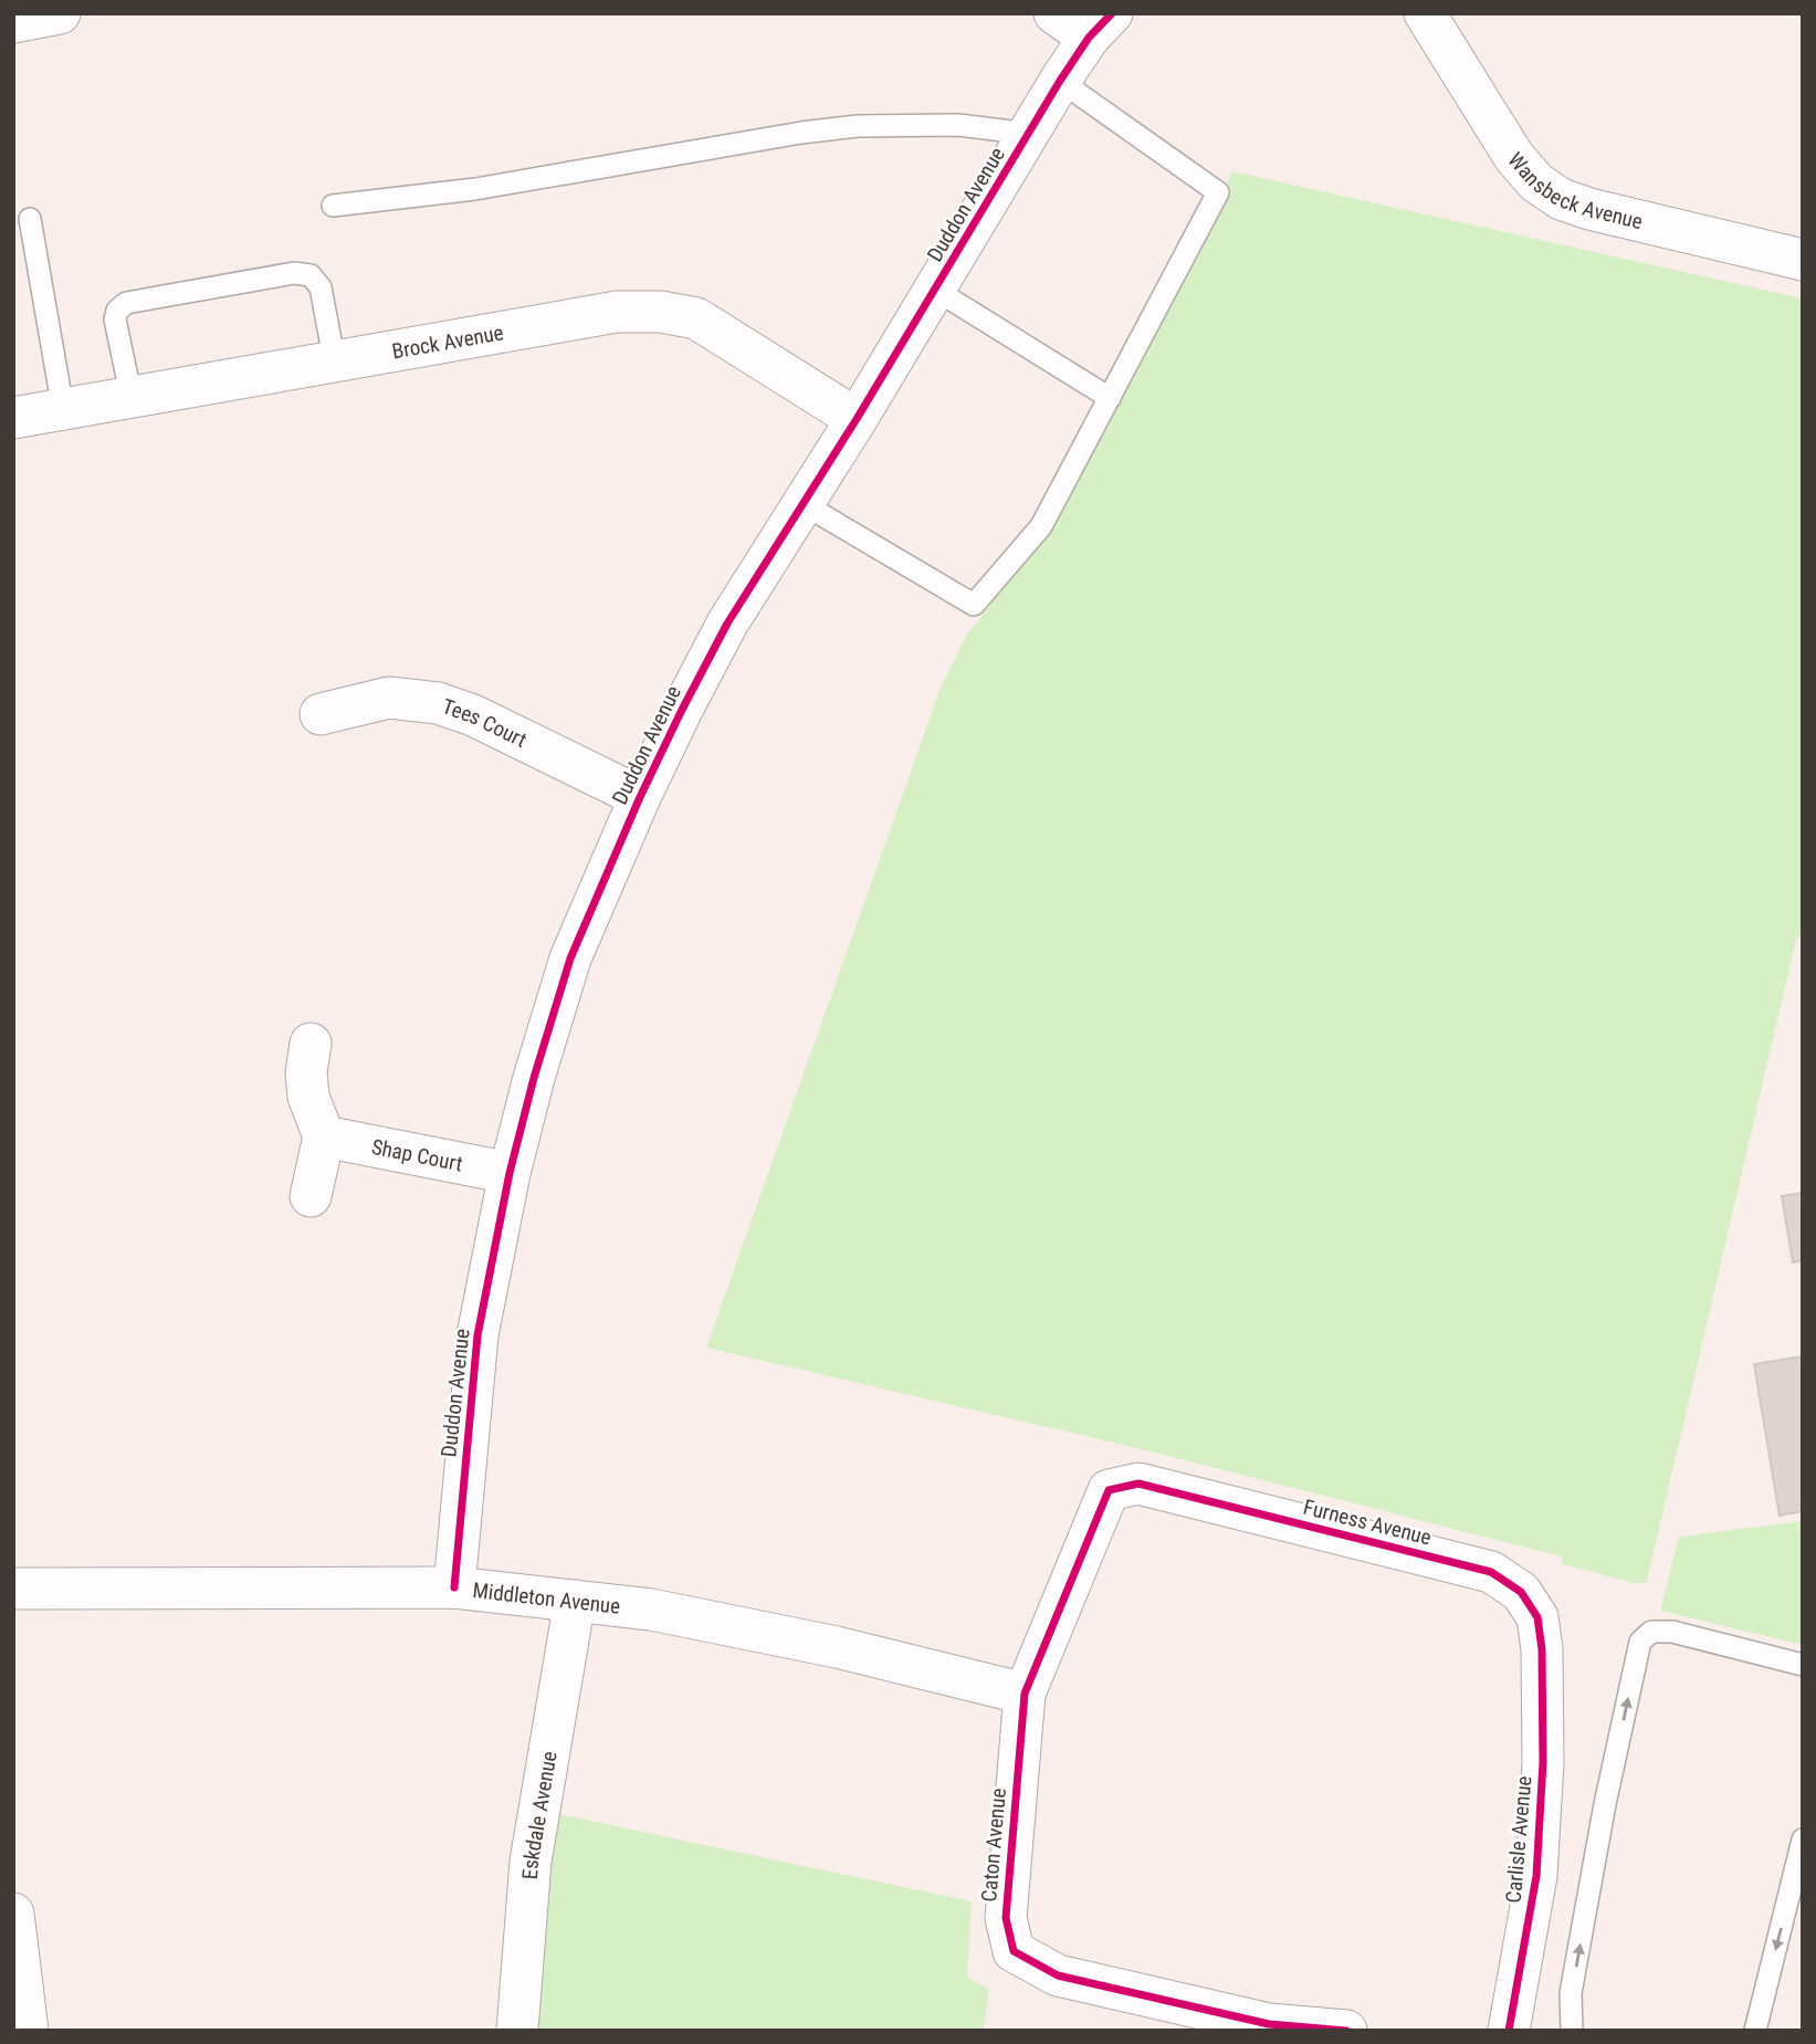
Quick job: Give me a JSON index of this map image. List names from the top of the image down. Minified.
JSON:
{"streets":{"street":["Wansbeck Avenue","Duddon Avenue","Brock Avenue","Tees Court","Shap Court","Furness Avenue","Middleton Avenue","Eskdale Avenue","Carlisle Avenue","Caton Avenue"]},"crossings":[["Duddon Avenue","Brock Avenue"],["Duddon Avenue","Tees Court"],["Duddon Avenue","Shap Court"],["Duddon Avenue","Middleton Avenue"],["Furness Avenue","Carlisle Avenue"],["Furness Avenue","Caton Avenue"],["Middleton Avenue","Eskdale Avenue"],["Middleton Avenue","Caton Avenue"]]}
